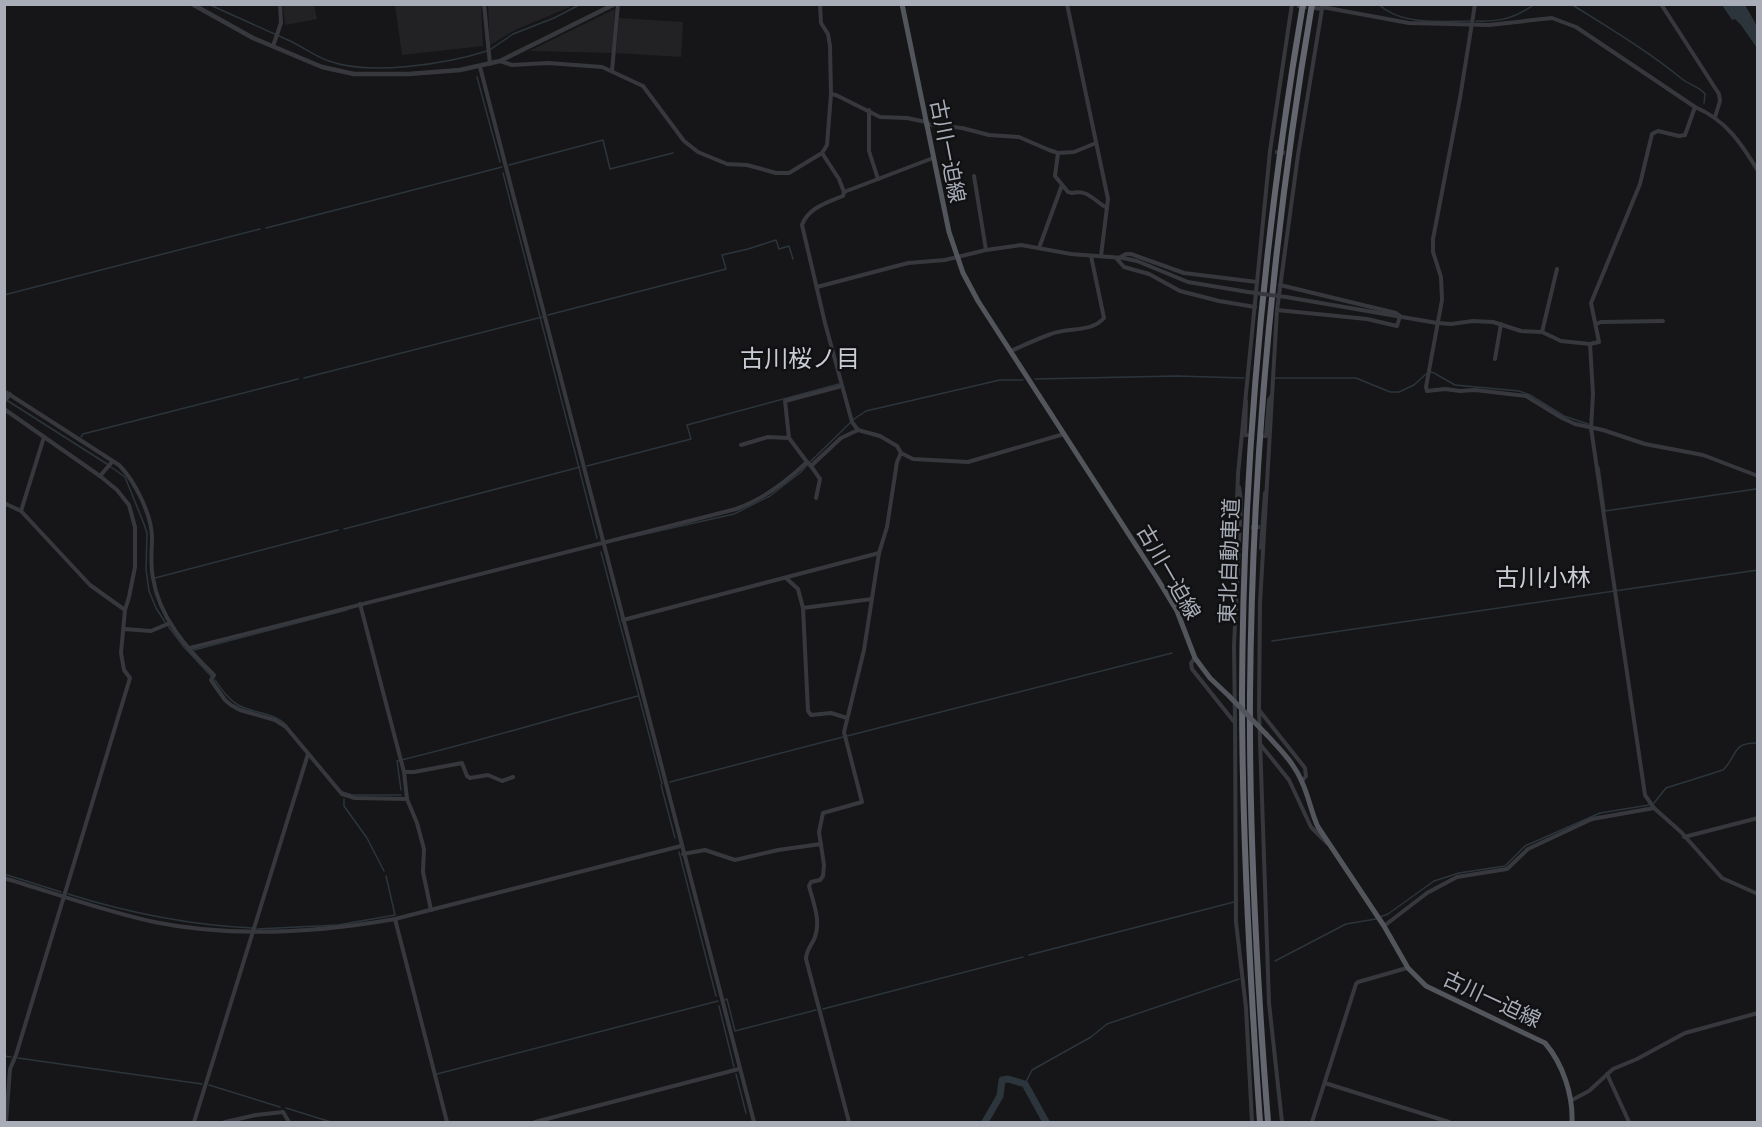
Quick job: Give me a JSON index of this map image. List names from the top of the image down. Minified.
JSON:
{"streets":{"highway":["東北自動車道"],"main road":["古川一迫線"]},"districts":["古川桜ノ目","古川小林"]}
